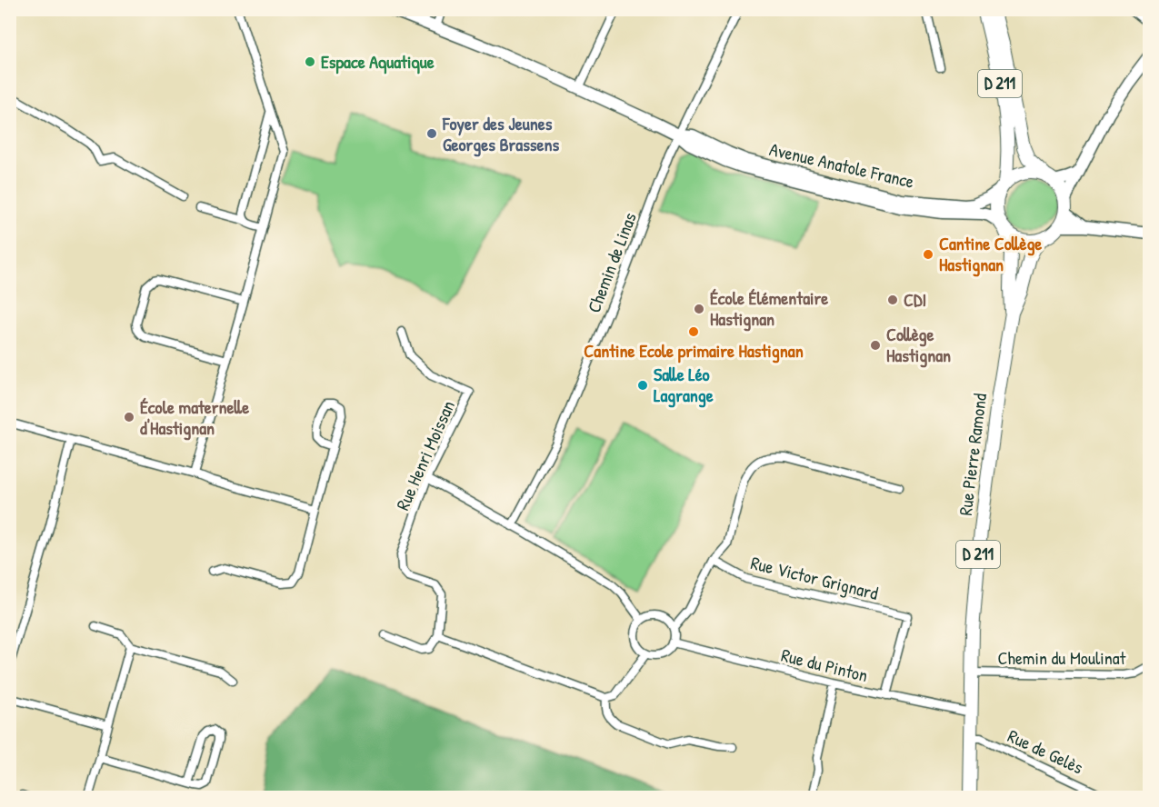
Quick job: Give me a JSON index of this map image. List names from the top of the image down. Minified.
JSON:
{"streets":{"main road":["D 211","Rue Pierre Ramond"],"street":["Avenue Anatole France","Chemin de Linas","Rue Henri Moissan","Rue Victor Grignard","Chemin du Moulinat","Rue du Pinton","Rue de Gelès"]},"crossings":[["D 211","Avenue Anatole France"],["D 211","Rue Pierre Ramond"],["Avenue Anatole France","Chemin de Linas"],["Avenue Anatole France","Rue Pierre Ramond"],["Rue Pierre Ramond","Chemin du Moulinat"],["Rue Pierre Ramond","Rue du Pinton"],["Rue Pierre Ramond","Rue de Gelès"],["Rue Victor Grignard","Rue du Pinton"]],"places":["Espace Aquatique","Foyer des Jeunes Georges Brassens","Cantine Collège Hastignan","CDI","École Élémentaire Hastignan","Cantine Ecole primaire Hastignan","Collège Hastignan","Salle Léo Lagrange","École maternelle d'Hastignan"]}
